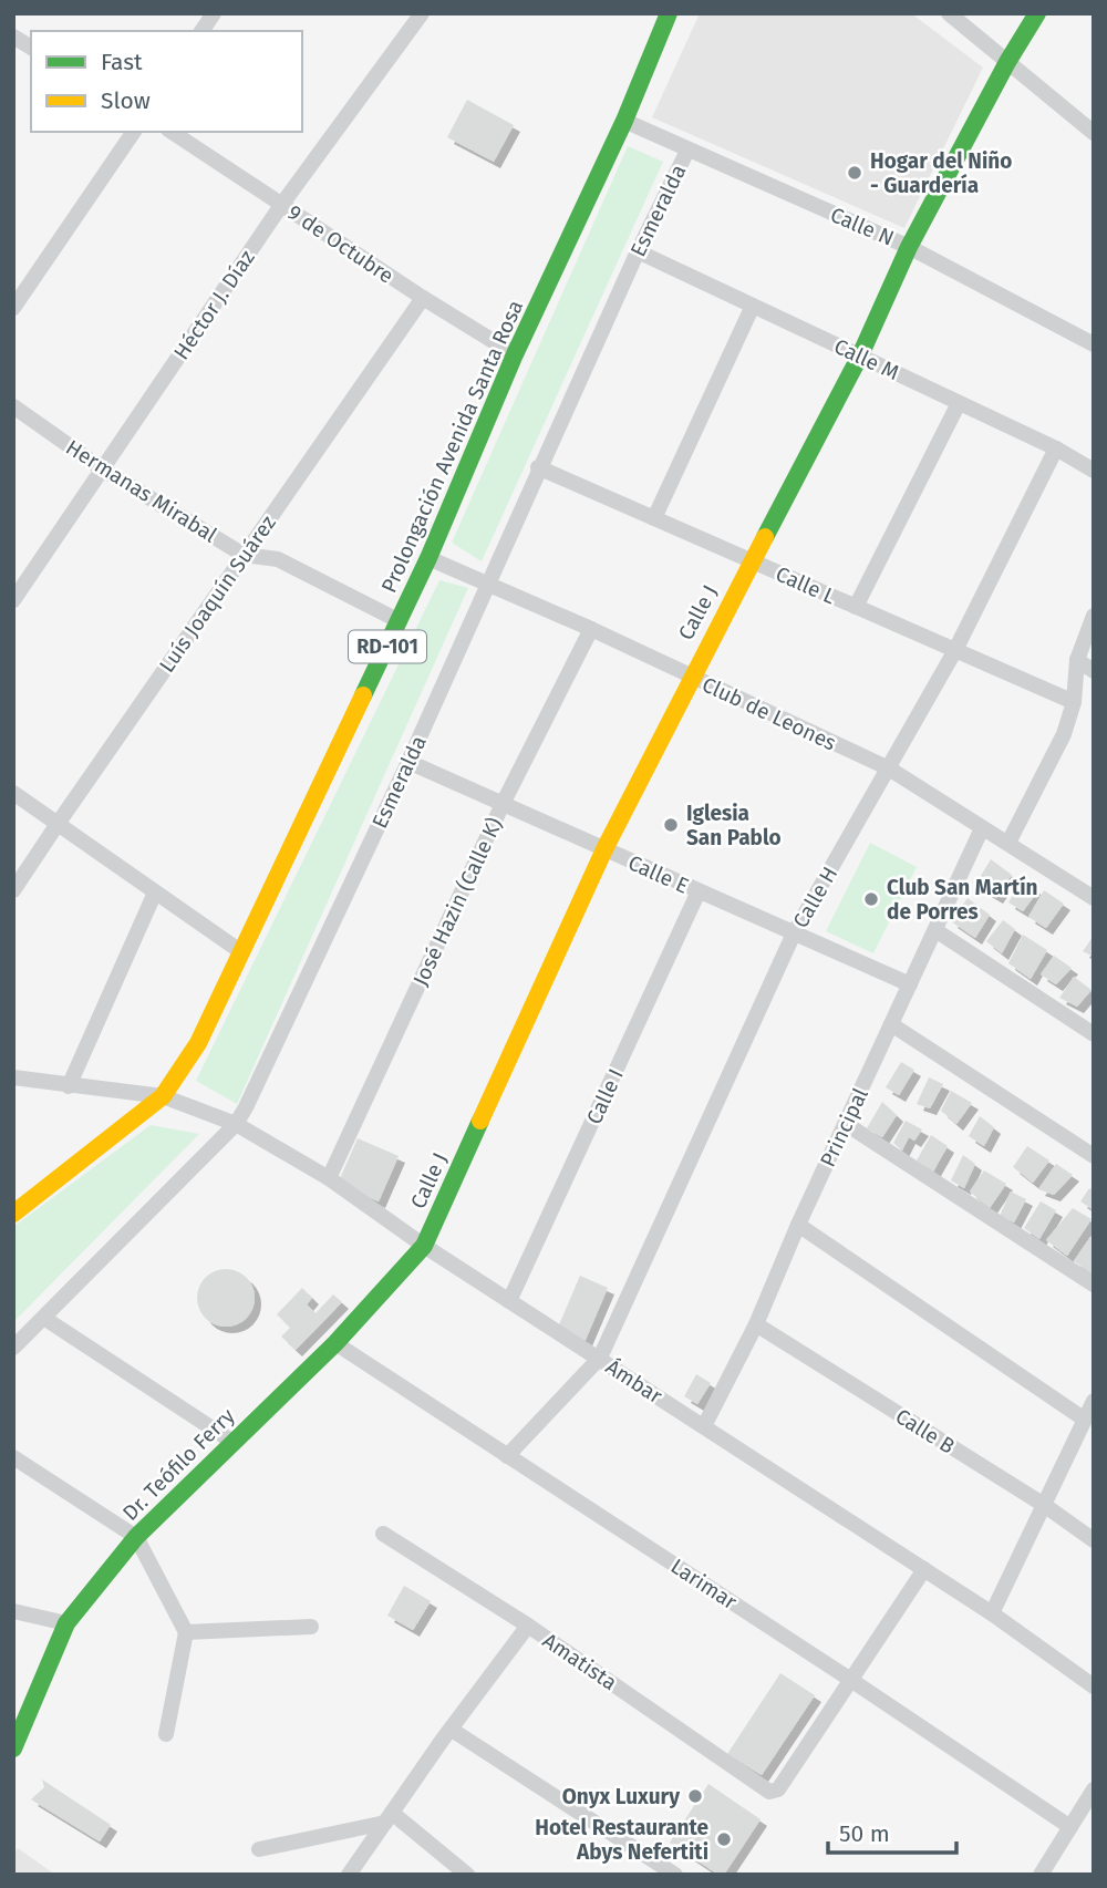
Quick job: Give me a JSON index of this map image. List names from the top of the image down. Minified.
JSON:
{"streets":{"street":["Esmeralda","Calle N","9 de Octubre","Héctor J. Díaz","Calle M","Prolongación Avenida Santa Rosa","Hermanas Mirabal","Calle L","Luís Joaquín Suárez","Calle J","RD-101","Club de Leones","Calle E","Calle H","José Hazin (Calle K)","Calle I","Principal","Ámbar","Calle B","Dr. Teófilo Ferry","Larimar","Amatista"]},"crossings":[["Esmeralda","Calle N"],["Esmeralda","Calle M"],["Esmeralda","Calle L"],["Esmeralda","Club de Leones"],["Esmeralda","Calle E"],["Esmeralda","Ámbar"],["Calle N","Prolongación Avenida Santa Rosa"],["Calle N","Calle J"],["9 de Octubre","Héctor J. Díaz"],["9 de Octubre","Prolongación Avenida Santa Rosa"],["9 de Octubre","Luís Joaquín Suárez"],["Héctor J. Díaz","Hermanas Mirabal"],["Calle M","Calle J"],["Calle M","Calle H"],["Prolongación Avenida Santa Rosa","Hermanas Mirabal"],["Prolongación Avenida Santa Rosa","Club de Leones"],["Prolongación Avenida Santa Rosa","Ámbar"],["Hermanas Mirabal","Luís Joaquín Suárez"],["Calle L","Calle J"],["Calle L","Calle H"],["Calle J","Club de Leones"],["Calle J","Calle E"],["Calle J","Ámbar"],["Calle J","Dr. Teófilo Ferry"],["Club de Leones","Calle H"],["Club de Leones","José Hazin (Calle K)"],["Club de Leones","Principal"],["Calle E","Calle H"],["Calle E","José Hazin (Calle K)"],["Calle E","Calle I"],["Calle E","Principal"],["Calle H","Ámbar"],["Calle H","Larimar"],["José Hazin (Calle K)","Ámbar"],["Calle I","Ámbar"],["Principal","Ámbar"],["Principal","Calle B"],["Ámbar","Dr. Teófilo Ferry"],["Dr. Teófilo Ferry","Larimar"],["Larimar","Amatista"]],"places":["Hogar del Niño - Guardería","Iglesia San Pablo","Club San Martín de Porres","Onyx Luxury","Hotel Restaurante Abys Nefertiti"],"legend":["Fast","Slow"],"scale_bar":"50 m"}
